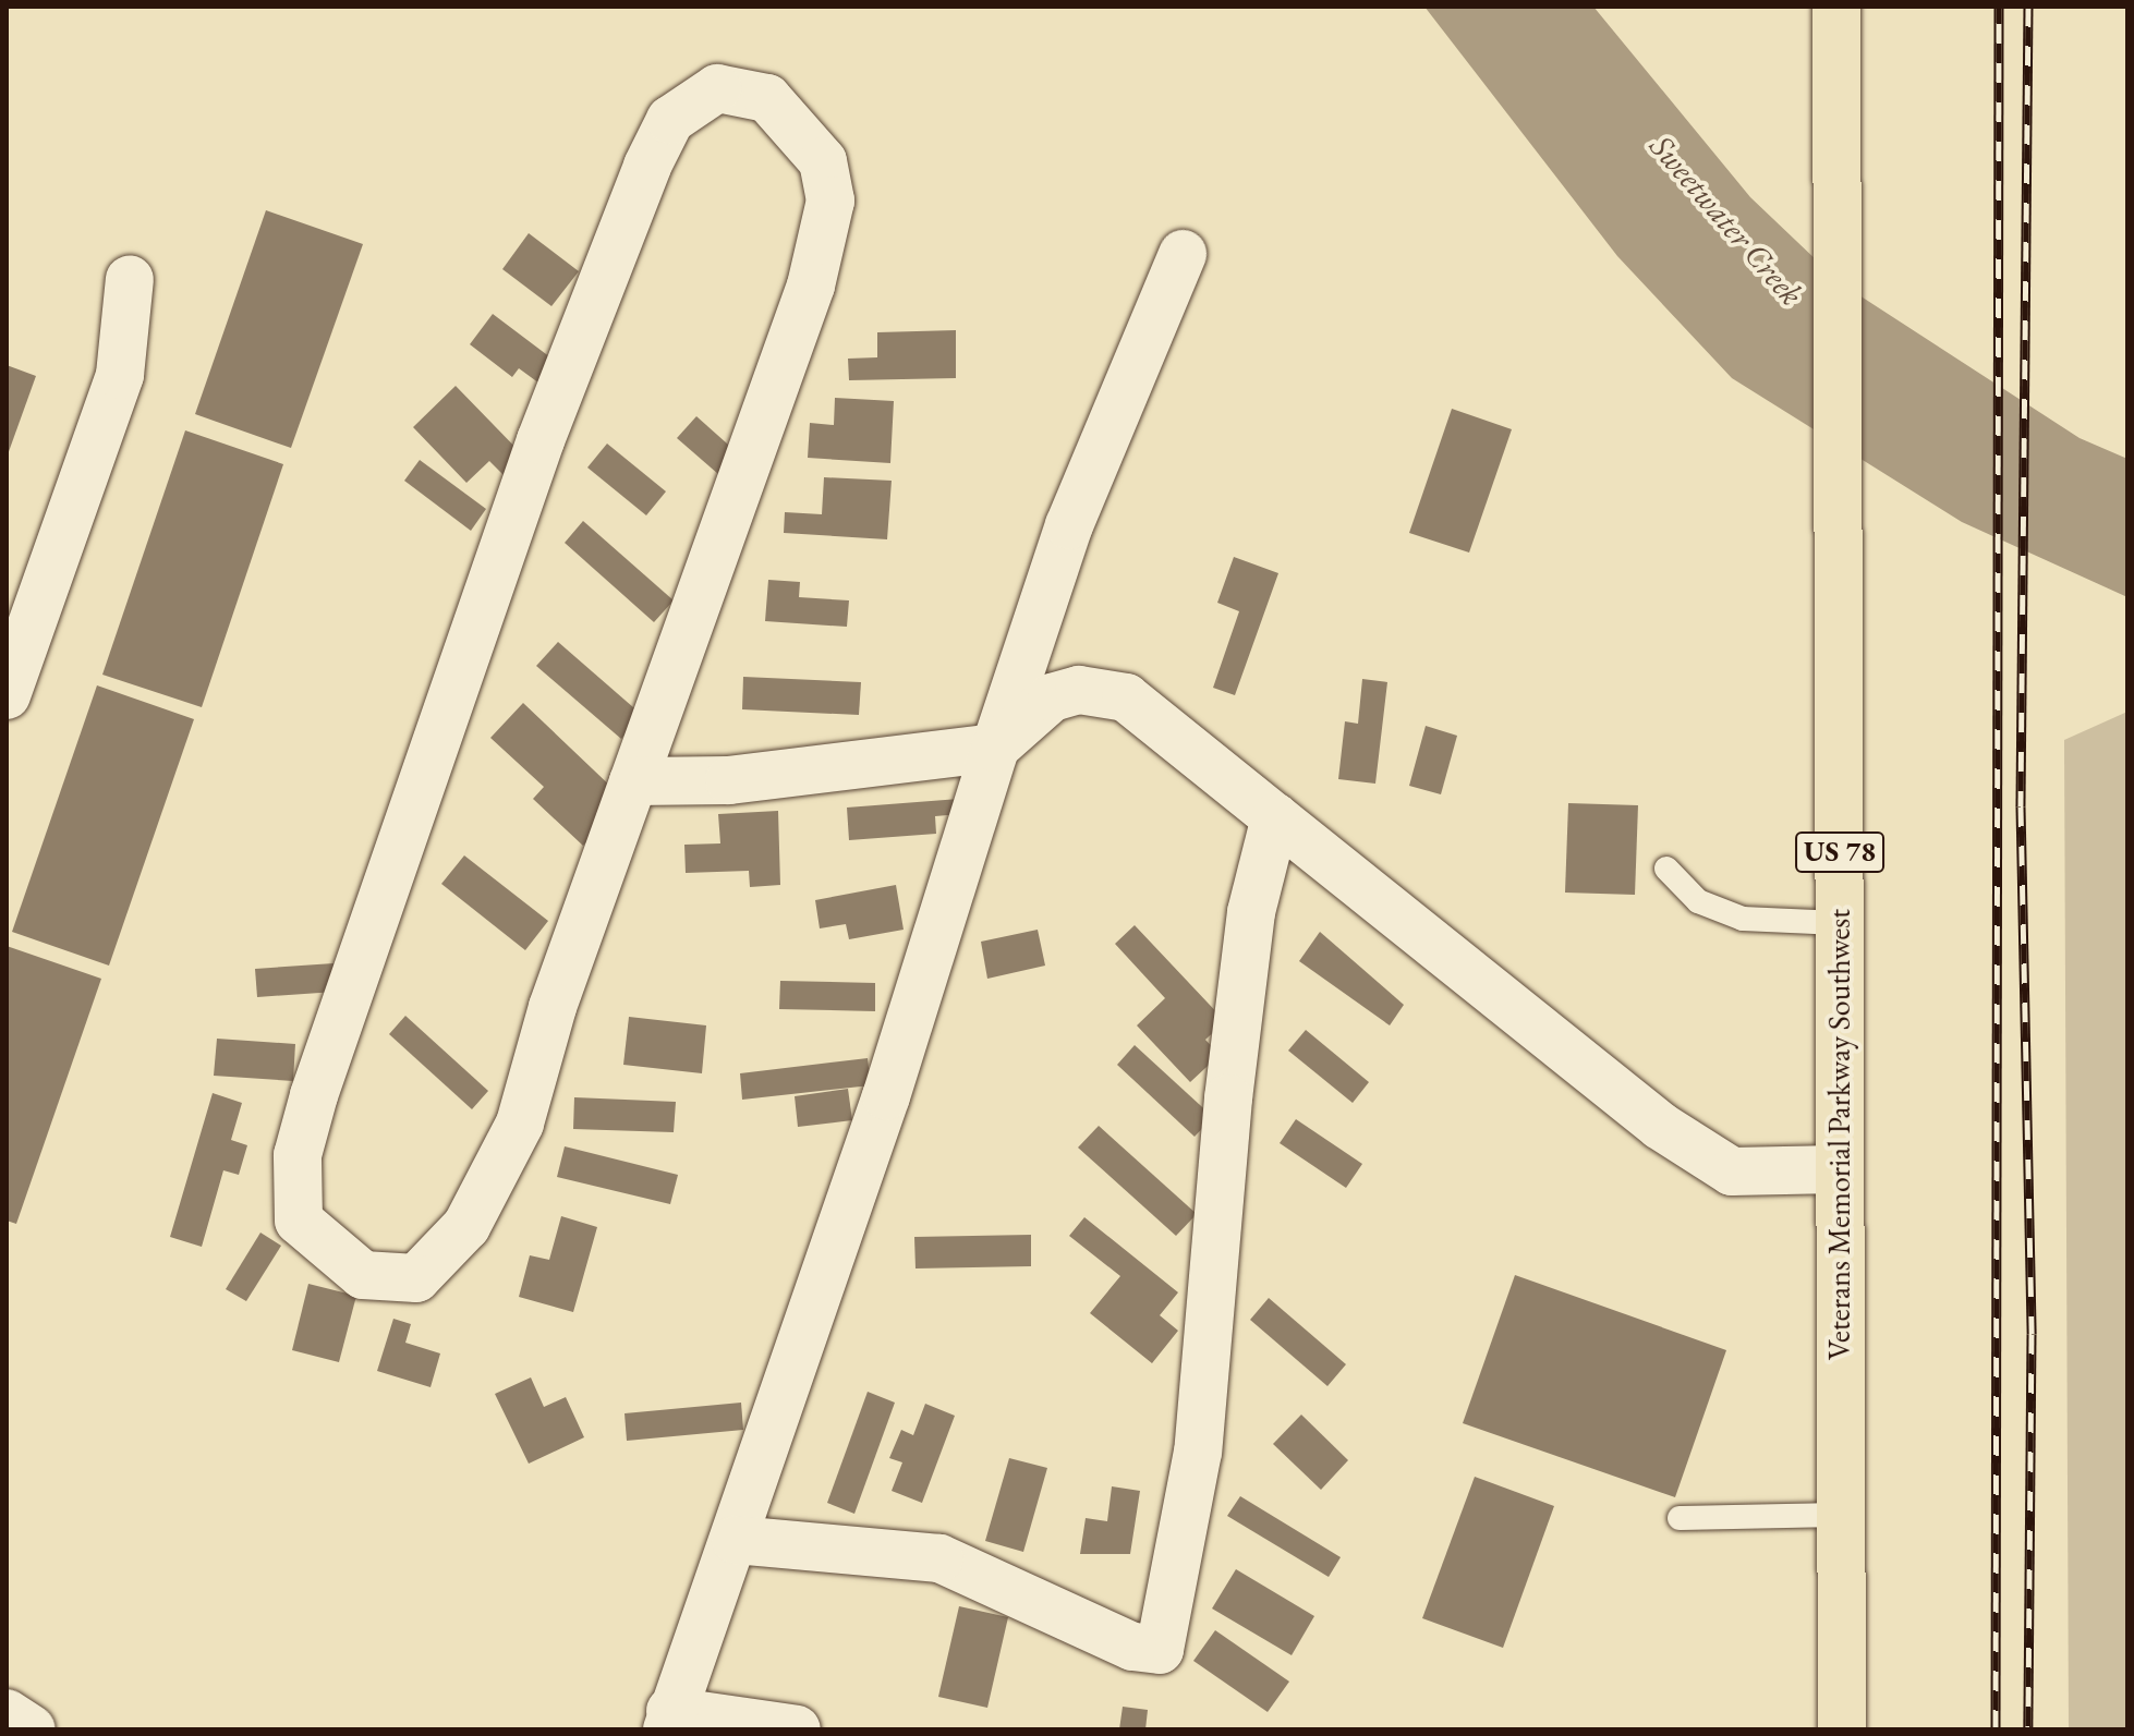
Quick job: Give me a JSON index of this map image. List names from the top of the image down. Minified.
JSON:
{"streets":{"main road":["US 78","Veterans Memorial Parkway Southwest"]},"water":["Sweetwater Creek"]}
